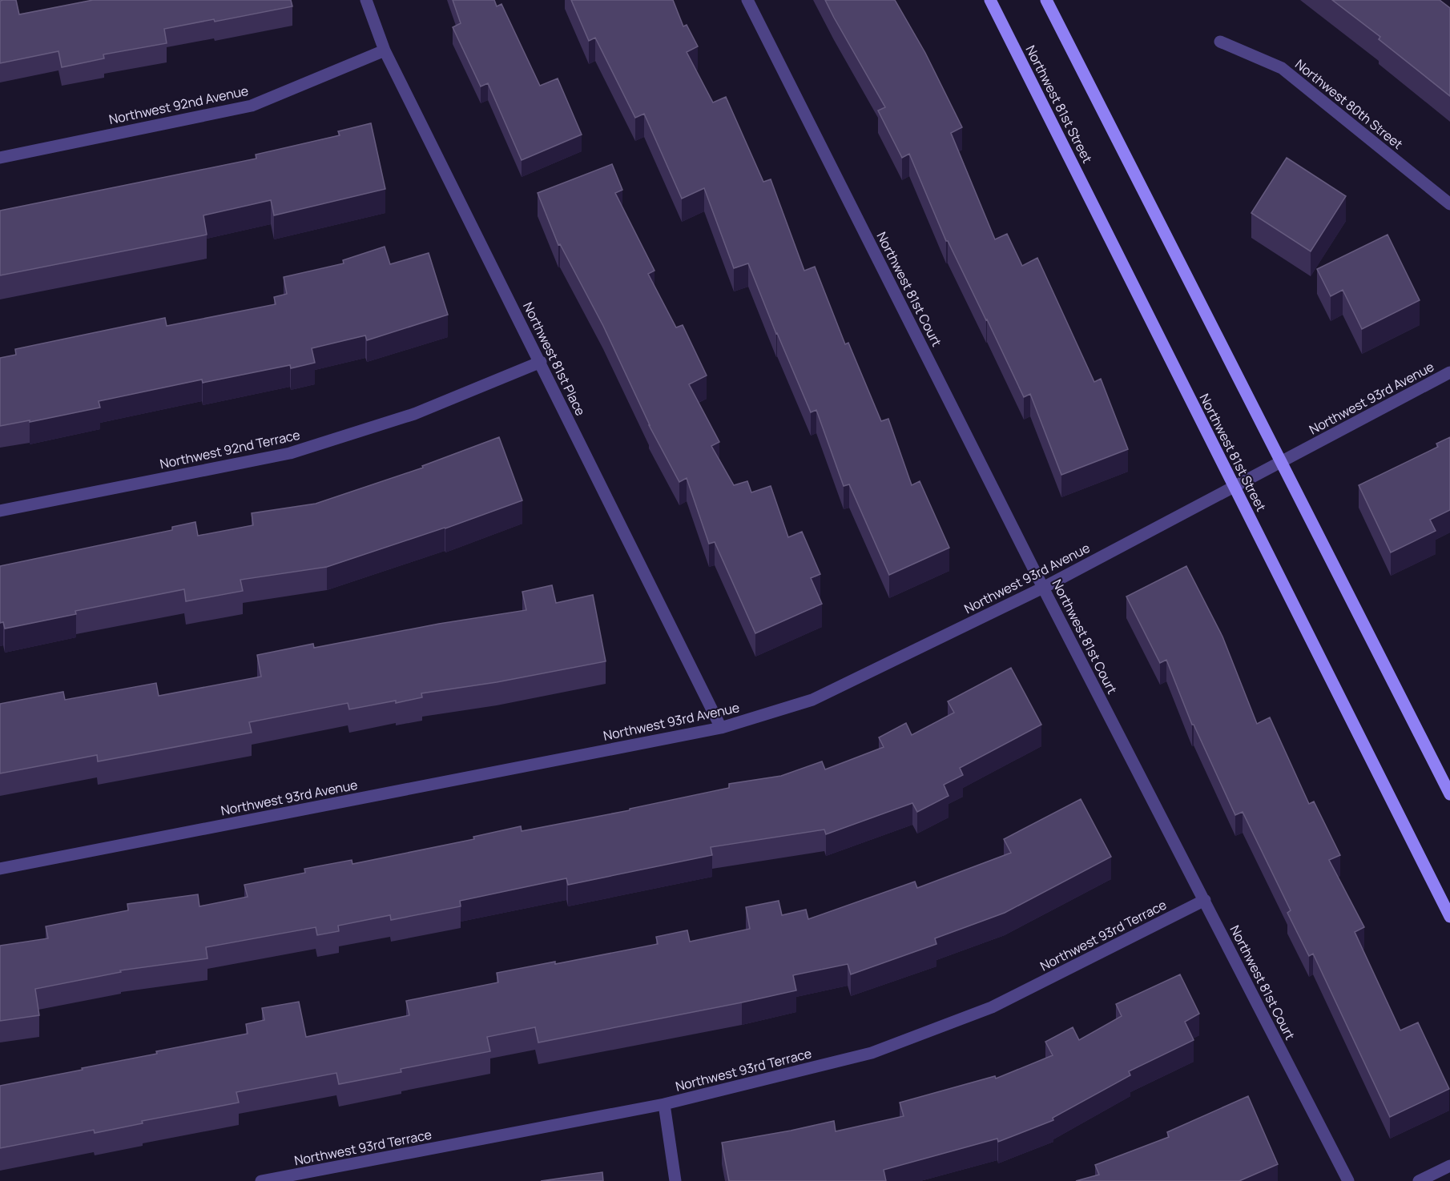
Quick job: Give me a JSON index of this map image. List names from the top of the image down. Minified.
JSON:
{"streets":{"street":["Northwest 81st Street","Northwest 80th Street","Northwest 92nd Avenue","Northwest 81st Court","Northwest 81st Place","Northwest 93rd Avenue","Northwest 92nd Terrace","Northwest 93rd Terrace"]},"crossings":[["Northwest 81st Street","Northwest 93rd Avenue"],["Northwest 92nd Avenue","Northwest 81st Place"],["Northwest 81st Court","Northwest 93rd Avenue"],["Northwest 81st Court","Northwest 93rd Terrace"],["Northwest 81st Place","Northwest 93rd Avenue"],["Northwest 81st Place","Northwest 92nd Terrace"]]}
